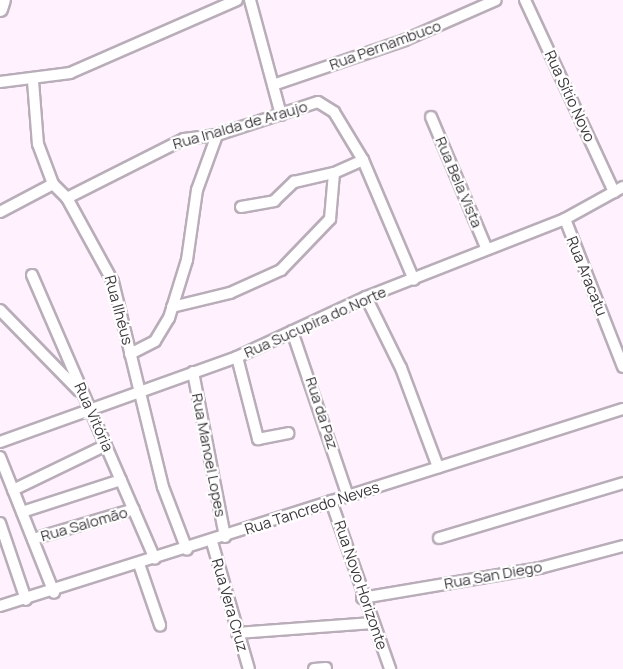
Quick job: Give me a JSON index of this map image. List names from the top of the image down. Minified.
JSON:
{"streets":{"street":["Rua Pernambuco","Rua Sítio Novo","Rua Inalda de Araujo","Rua Bela Vista","Rua Aracatu","Rua Ilhéus","Rua Sucupira do Norte","Rua da Paz","Rua Vitória","Rua Manoel Lopes","Rua Tancredo Neves","Rua Salomão","Rua San Diego","Rua Novo Horizonte","Rua Vera Cruz"]},"crossings":[["Rua Sítio Novo","Rua Sucupira do Norte"],["Rua Inalda de Araujo","Rua Ilhéus"],["Rua Bela Vista","Rua Sucupira do Norte"],["Rua Aracatu","Rua Sucupira do Norte"],["Rua Ilhéus","Rua Sucupira do Norte"],["Rua Ilhéus","Rua Tancredo Neves"],["Rua Sucupira do Norte","Rua da Paz"],["Rua Sucupira do Norte","Rua Vitória"],["Rua Sucupira do Norte","Rua Manoel Lopes"],["Rua da Paz","Rua Tancredo Neves"],["Rua Vitória","Rua Tancredo Neves"],["Rua Vitória","Rua Salomão"],["Rua Manoel Lopes","Rua Tancredo Neves"],["Rua Tancredo Neves","Rua Novo Horizonte"],["Rua Tancredo Neves","Rua Vera Cruz"],["Rua San Diego","Rua Novo Horizonte"]]}
